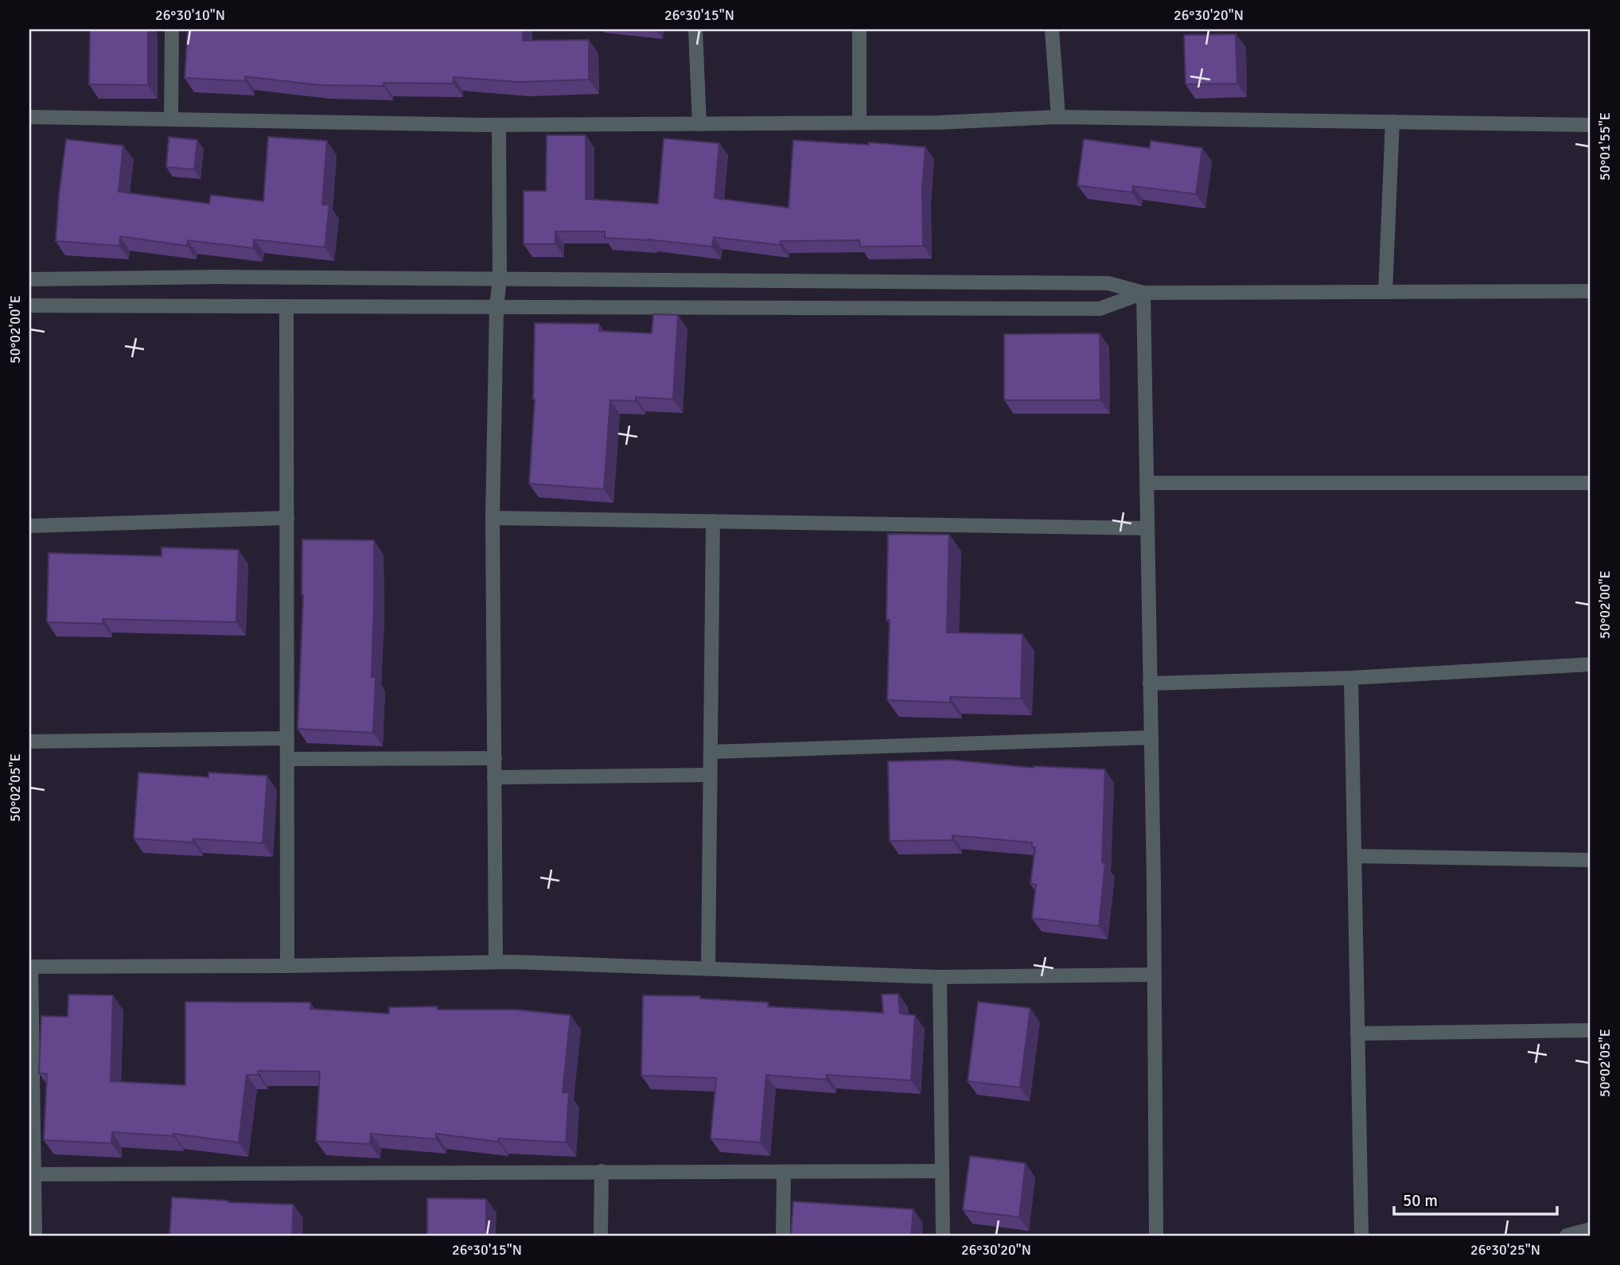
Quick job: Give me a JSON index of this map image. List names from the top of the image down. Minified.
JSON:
{"scale_bar":"50 m","coordinates":["26°30'10\"N","26°30'15\"N","26°30'20\"N","50°01'55\"E","50°02'00\"E","50°02'05\"E","26°30'25\"N"]}
